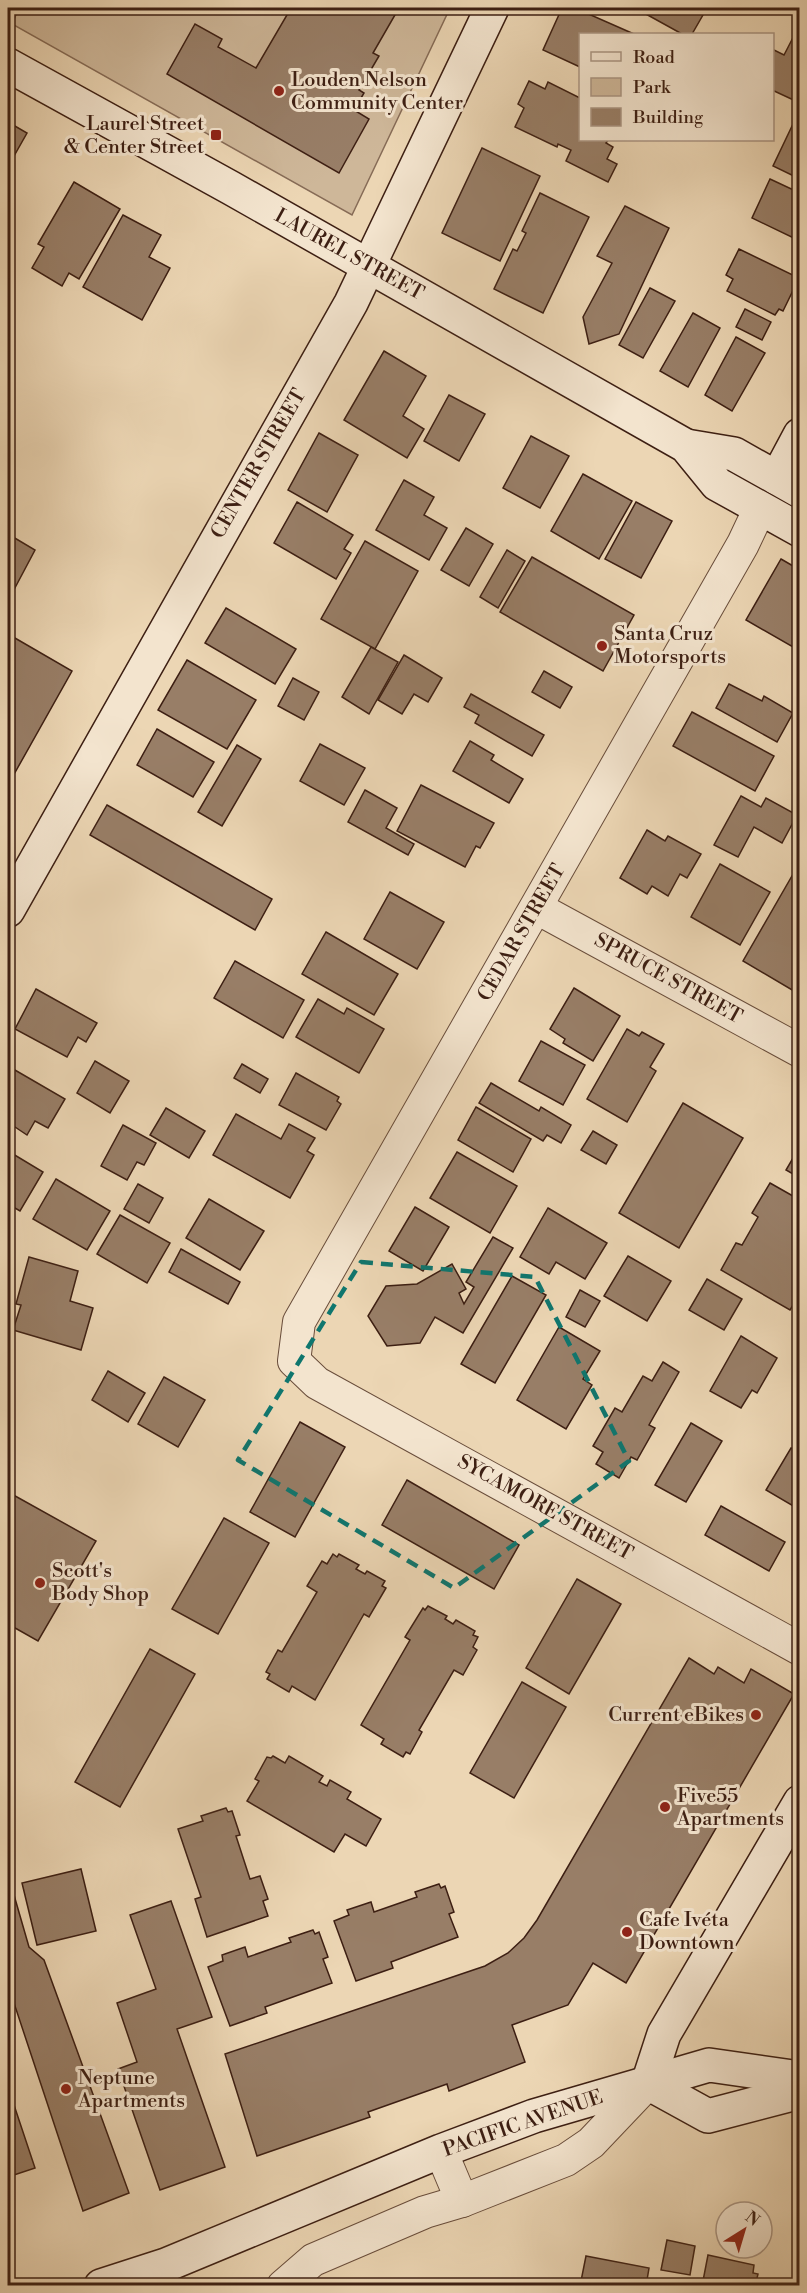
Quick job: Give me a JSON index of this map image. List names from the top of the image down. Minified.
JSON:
{"streets":{"main road":["LAUREL STREET","CENTER STREET","PACIFIC AVENUE"],"street":["CEDAR STREET","SPRUCE STREET","SYCAMORE STREET"]},"crossings":[["LAUREL STREET","CENTER STREET"],["LAUREL STREET","CEDAR STREET"],["CEDAR STREET","SPRUCE STREET"],["CEDAR STREET","SYCAMORE STREET"]],"places":{"other":["Louden Nelson Community Center","Santa Cruz Motorsports","Scott's Body Shop","Current eBikes","Five55 Apartments","Cafe Ivéta Downtown","Neptune Apartments"],"transit":["Laurel Street & Center Street"]},"legend":["Road","Park","Building"],"north":"top right"}
